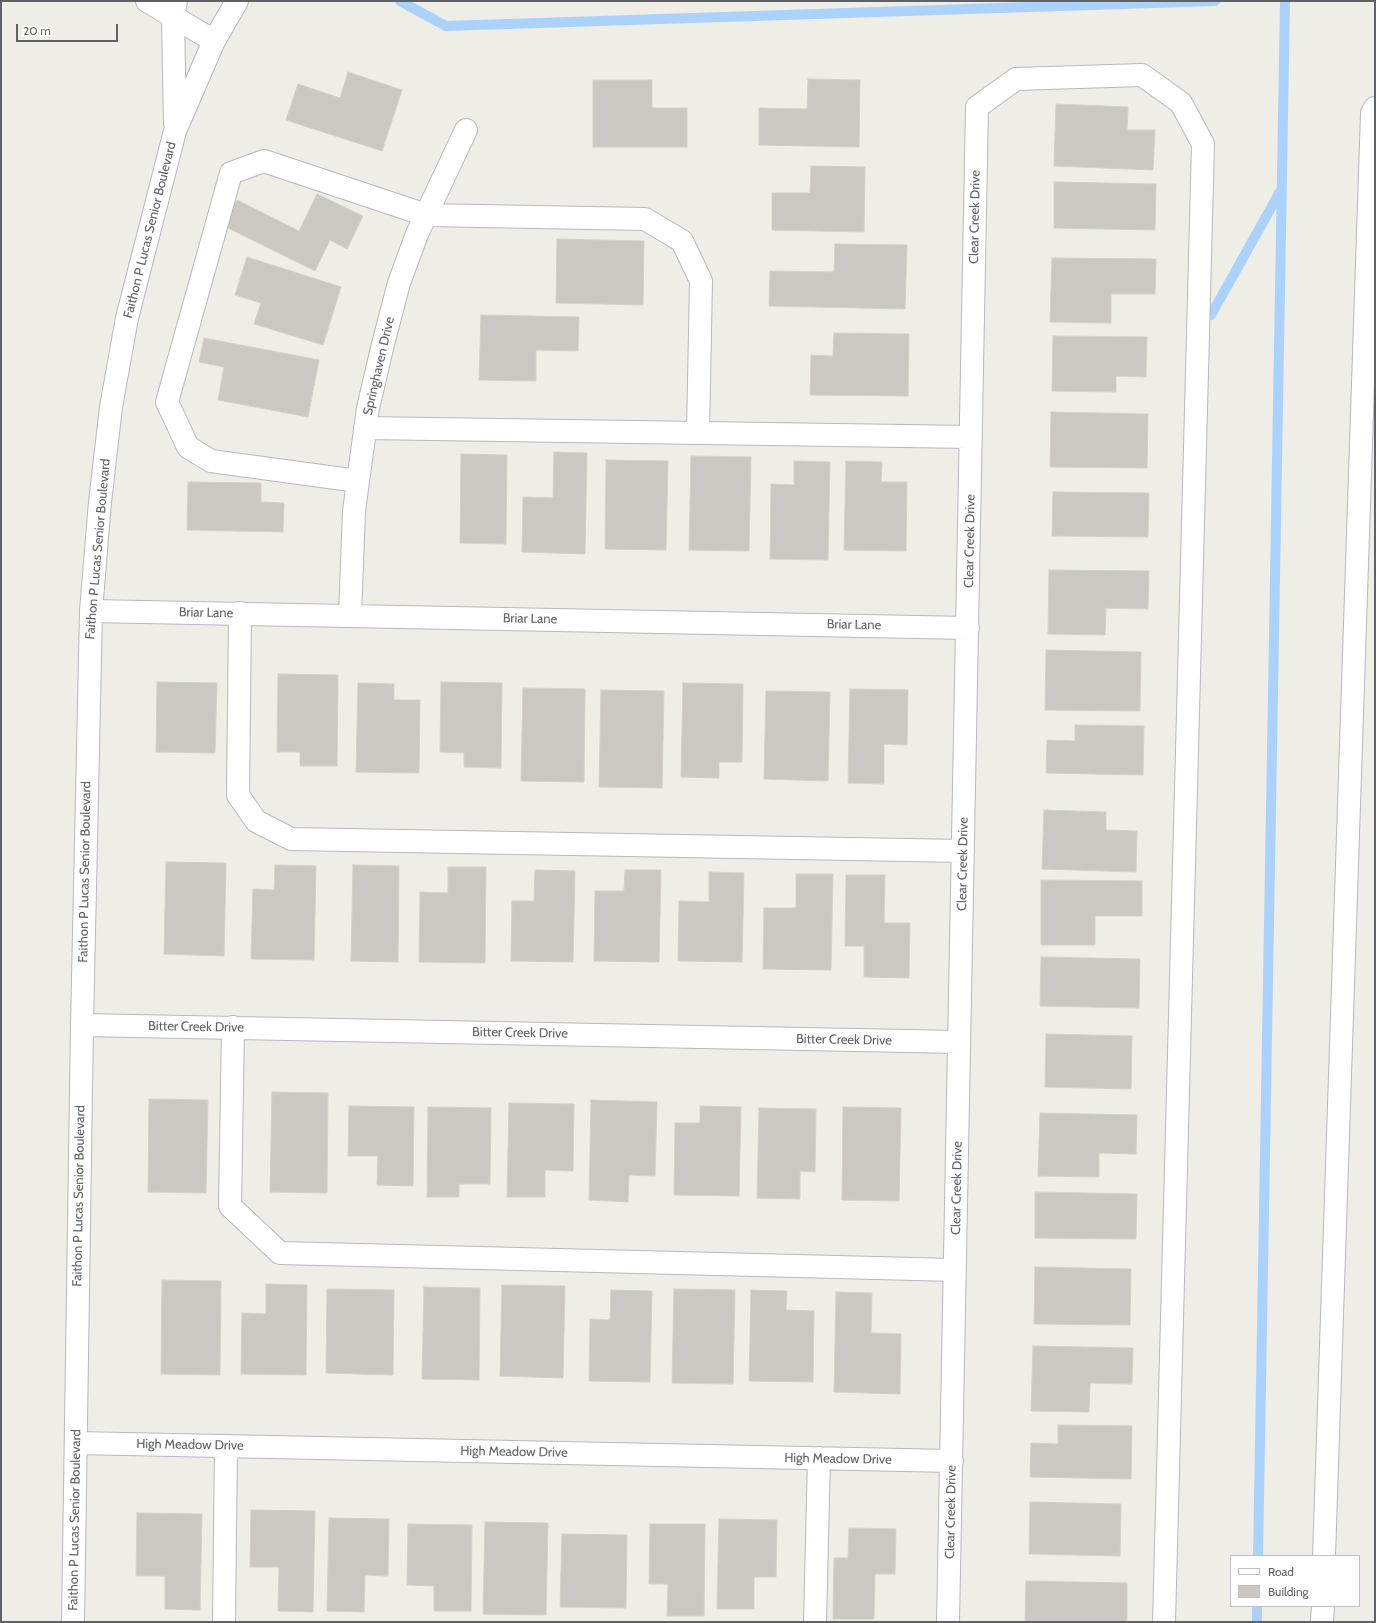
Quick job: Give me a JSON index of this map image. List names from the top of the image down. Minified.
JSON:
{"streets":{"street":["Clear Creek Drive","Faithon P Lucas Senior Boulevard","Springhaven Drive","Briar Lane","Bitter Creek Drive","High Meadow Drive"]},"crossings":[["Clear Creek Drive","Briar Lane"],["Clear Creek Drive","Bitter Creek Drive"],["Clear Creek Drive","High Meadow Drive"],["Faithon P Lucas Senior Boulevard","Briar Lane"],["Faithon P Lucas Senior Boulevard","Bitter Creek Drive"],["Faithon P Lucas Senior Boulevard","High Meadow Drive"],["Springhaven Drive","Briar Lane"]],"legend":["Road","Building"],"scale_bar":"20 m"}
